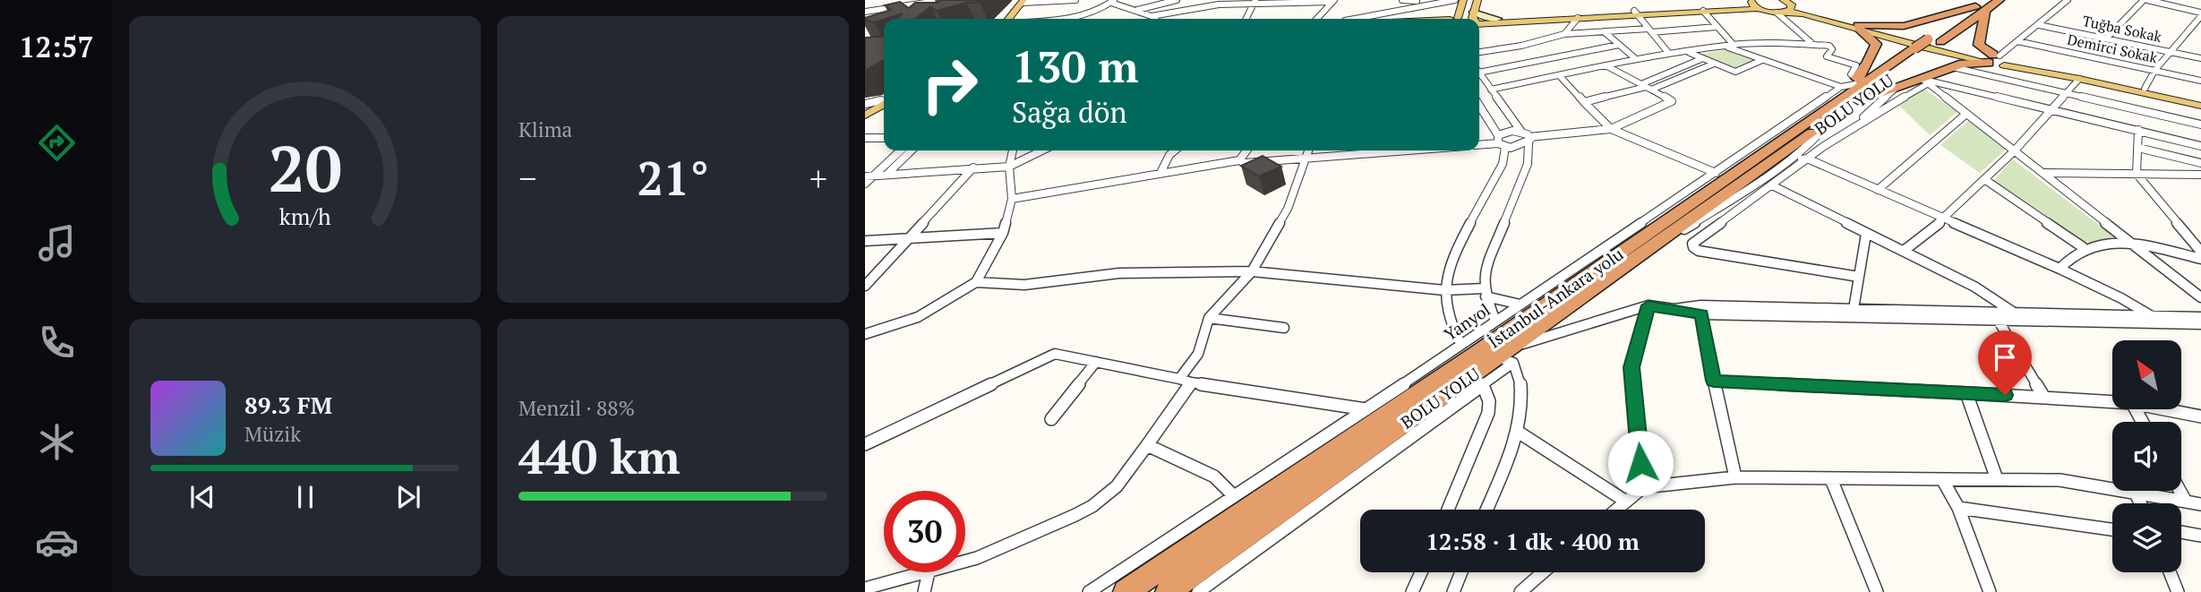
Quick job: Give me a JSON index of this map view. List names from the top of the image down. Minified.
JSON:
{"streets":{"highway":["BOLU YOLU","İstanbul-Ankara yolu"],"street":["Tuğba Sokak","Demirci Sokak","Yanyol"]},"crossings":[["BOLU YOLU","İstanbul-Ankara yolu"],["İstanbul-Ankara yolu","Yanyol"]],"north":"top left","page":{"tabs":"12:57","tile":["Klima",["Menzil · 88%","440 km"]],"turn":["130 m","Sağa dön"],"heat":["−","21°","+"],"song":["89.3 FM","Müzik"],"limit":"30","trip":"12:58 · 1 dk · 400 m","gauge":["20","km/h"]}}
